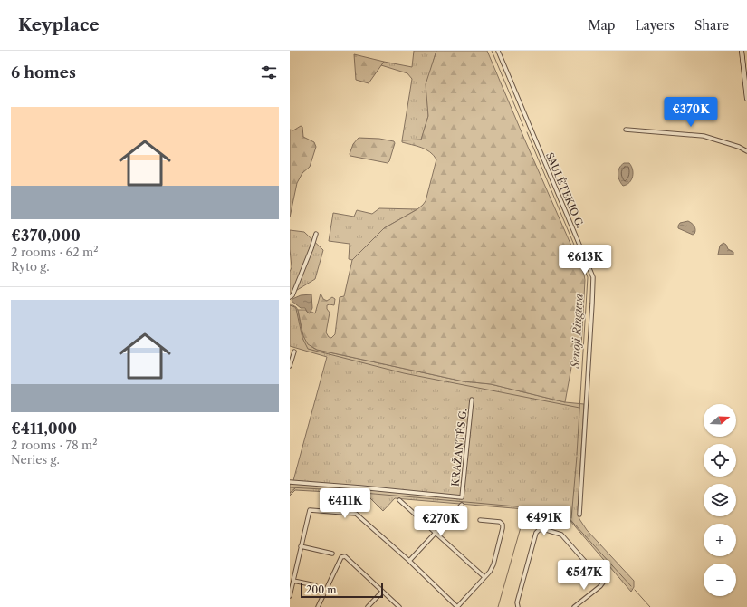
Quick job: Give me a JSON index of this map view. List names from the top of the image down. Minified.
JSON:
{"streets":{"street":["SAULĖTEKIO G.","KRAŽANTĖS G."]},"water":["Senoji Ringuva"],"scale_bar":"200 m","north":"right","page":{"header":"Keyplace","nav":["Map","Layers","Share"],"heading":"6 homes","list":[{"name":"€370,000","note":"2 rooms · 62 m² · Ryto g."},{"name":"€411,000","note":"2 rooms · 78 m² · Neries g."}],"price":["€370K","€613K","€411K","€491K","€270K","€547K"],"map_buttons":["+","−"],"scale":"200 m"}}
